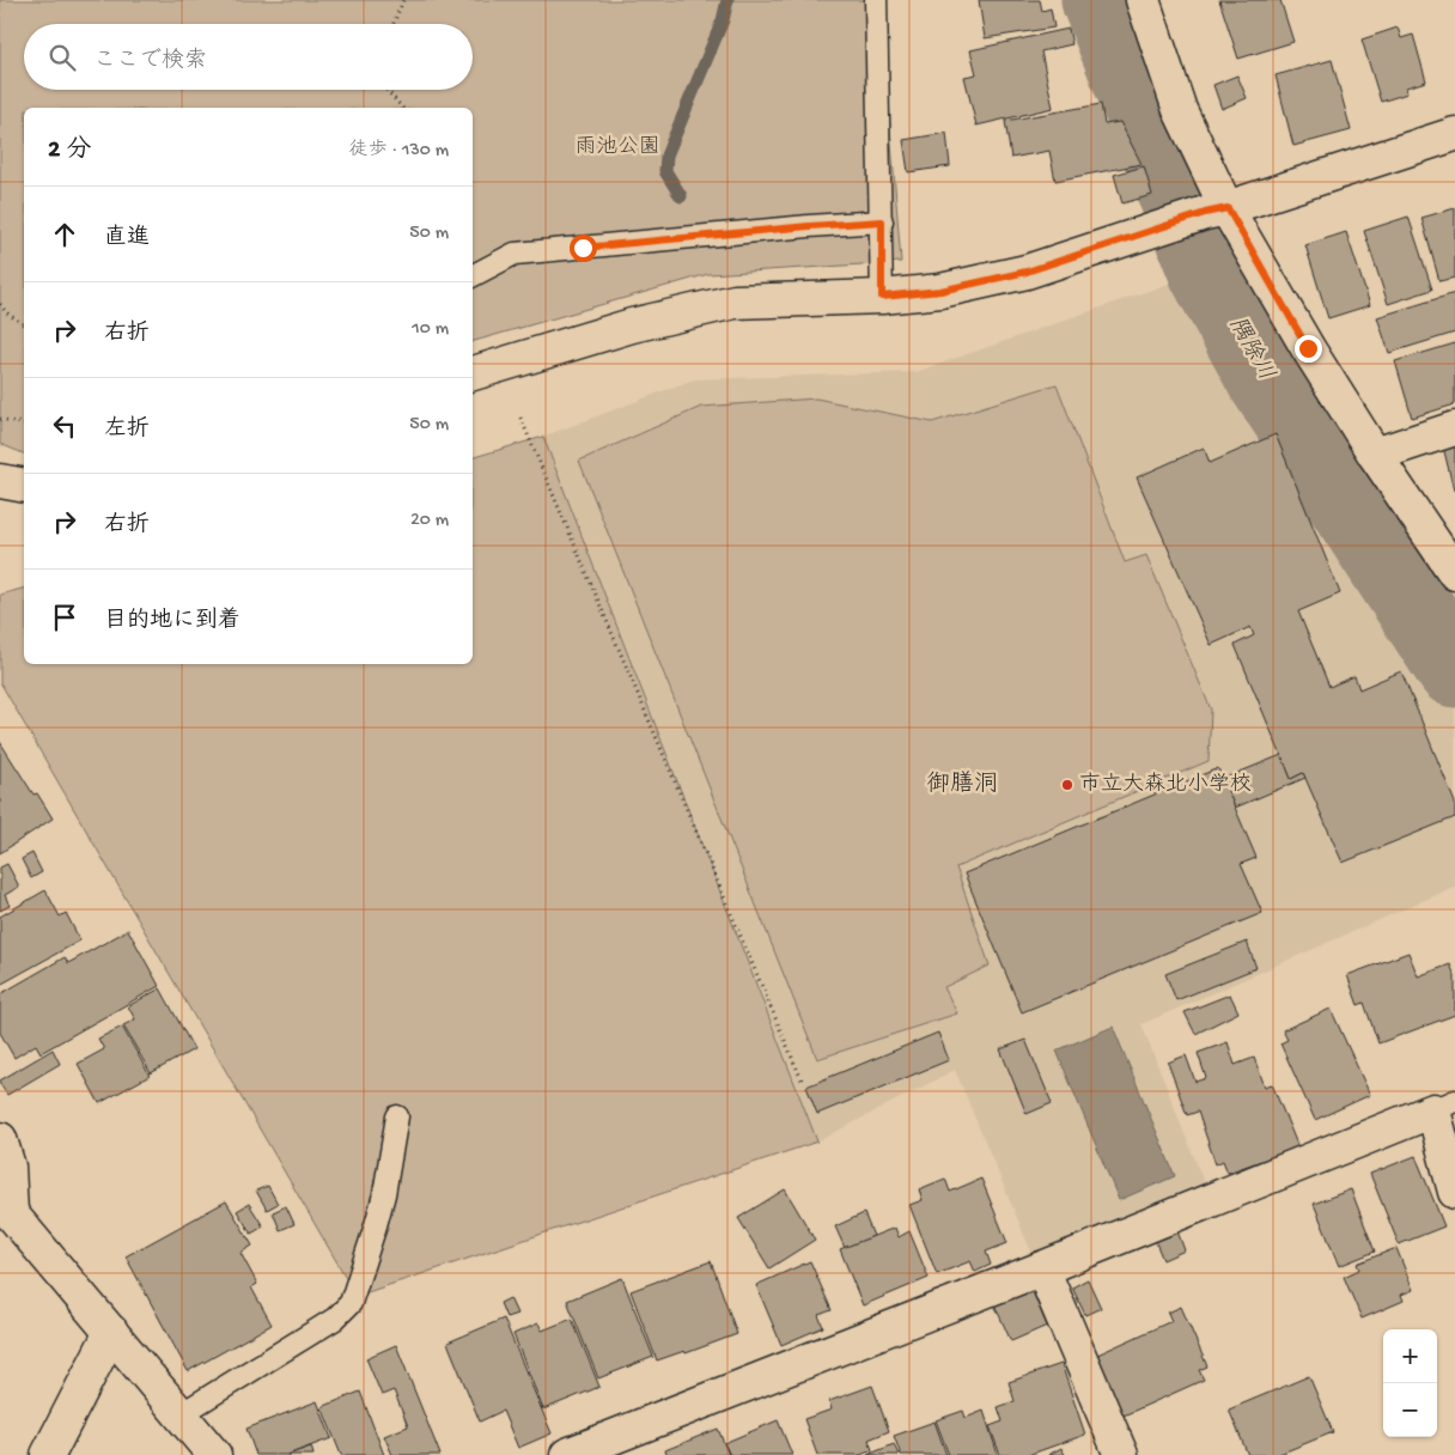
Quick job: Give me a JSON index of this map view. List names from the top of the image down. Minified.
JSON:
{"districts":["御膳洞"],"water":["隅除川"],"parks":["雨池公園"],"places":["市立大森北小学校"],"page":{"search":"ここで検索","heading":["2 分","徒歩 · 130 m"],"list":[["直進","50 m"],["右折","10 m"],["左折","50 m"],["右折","20 m"],"目的地に到着"],"map_buttons":["+","−"]}}
